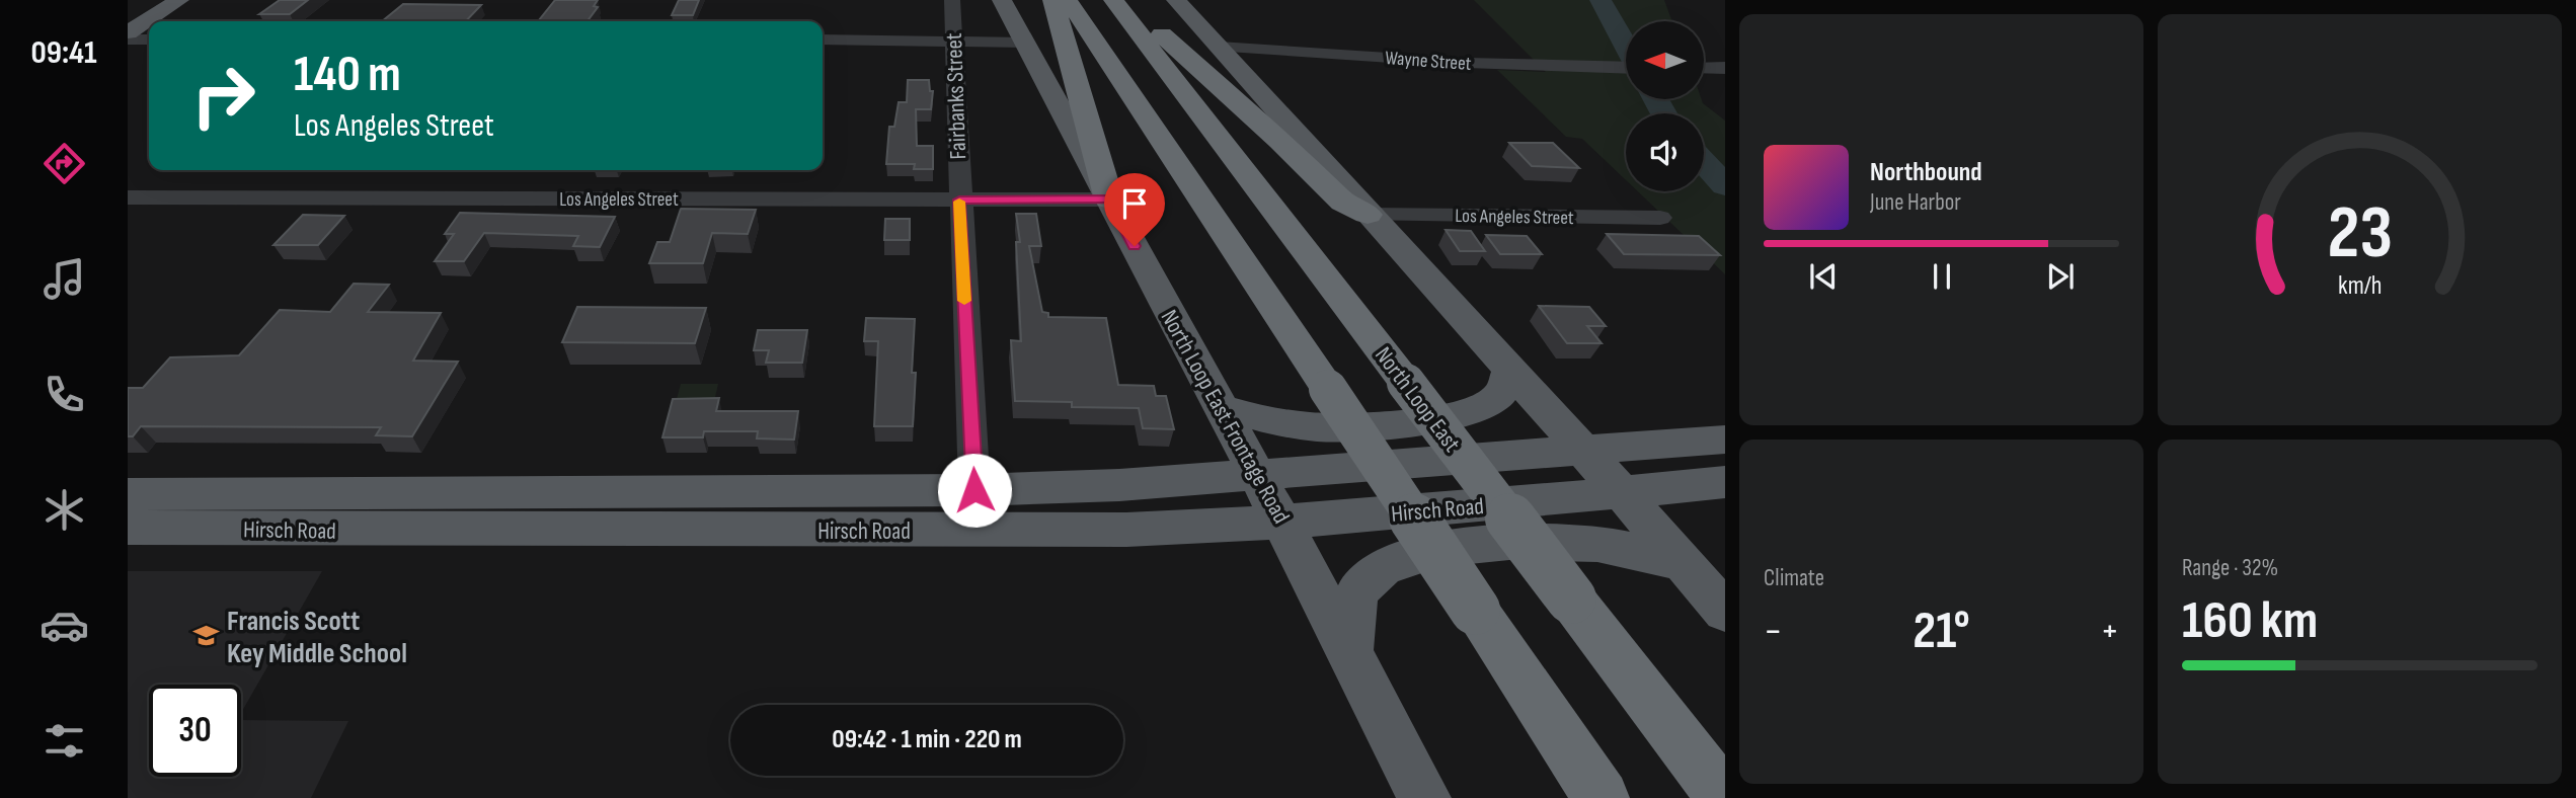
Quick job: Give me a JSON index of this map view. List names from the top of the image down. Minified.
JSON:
{"streets":{"highway":["North Loop East"],"main road":["North Loop East Frontage Road","Hirsch Road"],"street":["Wayne Street","Fairbanks Street","Los Angeles Street"]},"crossings":[["Fairbanks Street","Los Angeles Street"],["Fairbanks Street","Hirsch Road"],["Los Angeles Street","North Loop East Frontage Road"],["North Loop East Frontage Road","Hirsch Road"]],"places":{"school or university":["Francis Scott Key Middle School"]},"north":"left","page":{"tabs":"09:41","turn":["140 m","Los Angeles Street"],"song":["Northbound","June Harbor"],"tile":["Climate",["Range · 32%","160 km"]],"heat":["−","21°","+"],"limit":"30","trip":"09:42 · 1 min · 220 m","gauge":["23","km/h"]}}
